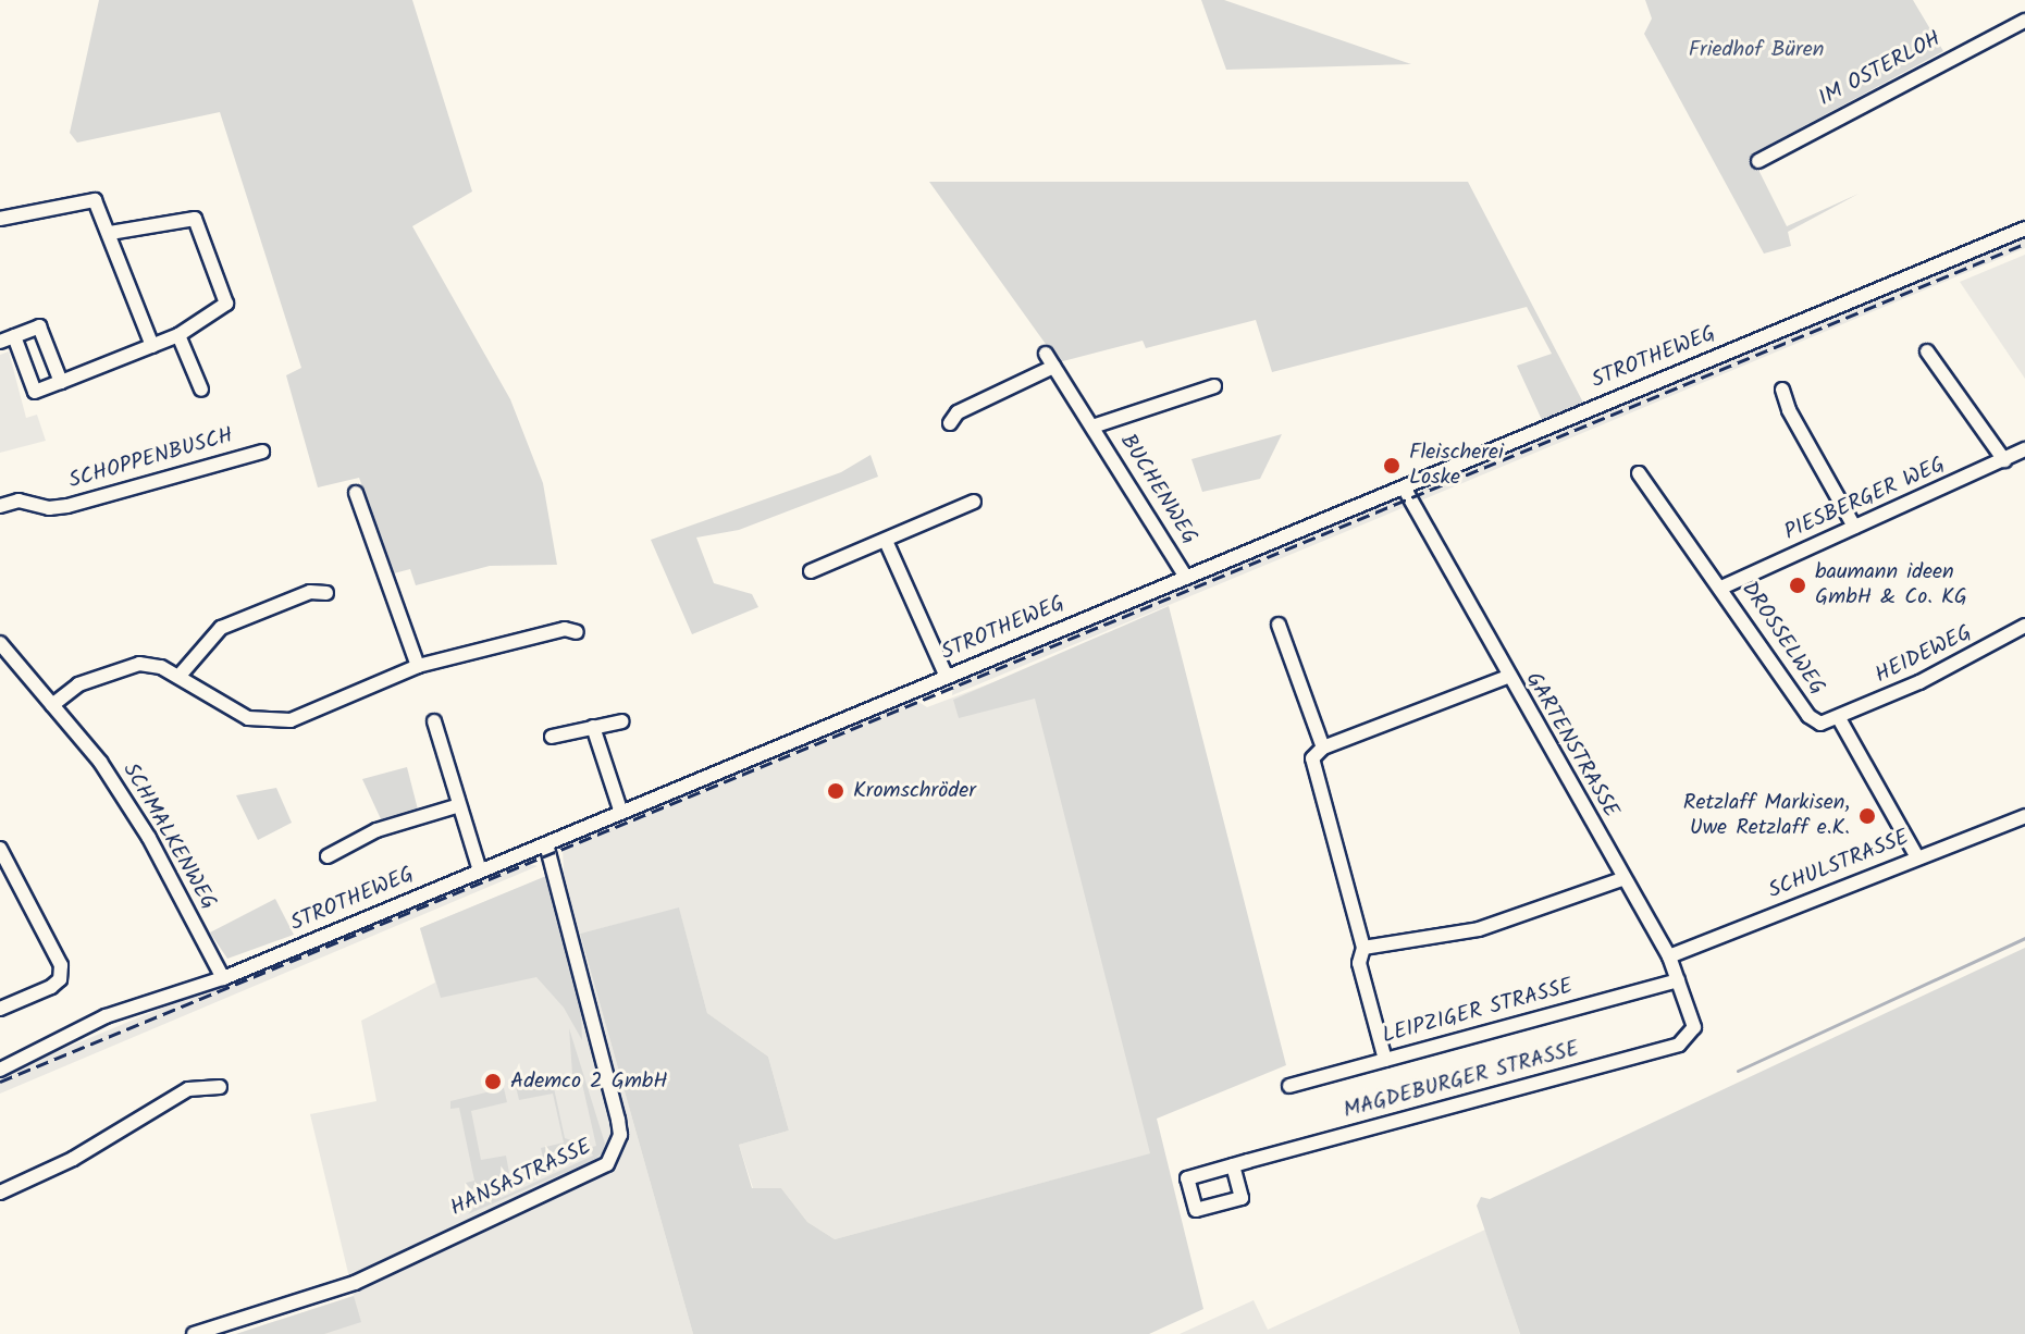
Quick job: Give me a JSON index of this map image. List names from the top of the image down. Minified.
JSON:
{"streets":{"street":["IM OSTERLOH","STROTHEWEG","SCHOPPENBUSCH","BUCHENWEG","PIESBERGER WEG","DROSSELWEG","HEIDEWEG","GARTENSTRASSE","SCHMALKENWEG","SCHULSTRASSE","LEIPZIGER STRASSE","MAGDEBURGER STRASSE","HANSASTRASSE"]},"crossings":[["STROTHEWEG","BUCHENWEG"],["STROTHEWEG","GARTENSTRASSE"],["STROTHEWEG","SCHMALKENWEG"],["STROTHEWEG","HANSASTRASSE"],["PIESBERGER WEG","DROSSELWEG"],["DROSSELWEG","HEIDEWEG"],["GARTENSTRASSE","SCHULSTRASSE"],["GARTENSTRASSE","LEIPZIGER STRASSE"],["GARTENSTRASSE","MAGDEBURGER STRASSE"]],"parks":["Friedhof Büren"],"places":["Fleischerei Loske","baumann ideen GmbH & Co. KG","Kromschröder","Retzlaff Markisen, Uwe Retzlaff e.K.","Ademco 2 GmbH"]}
